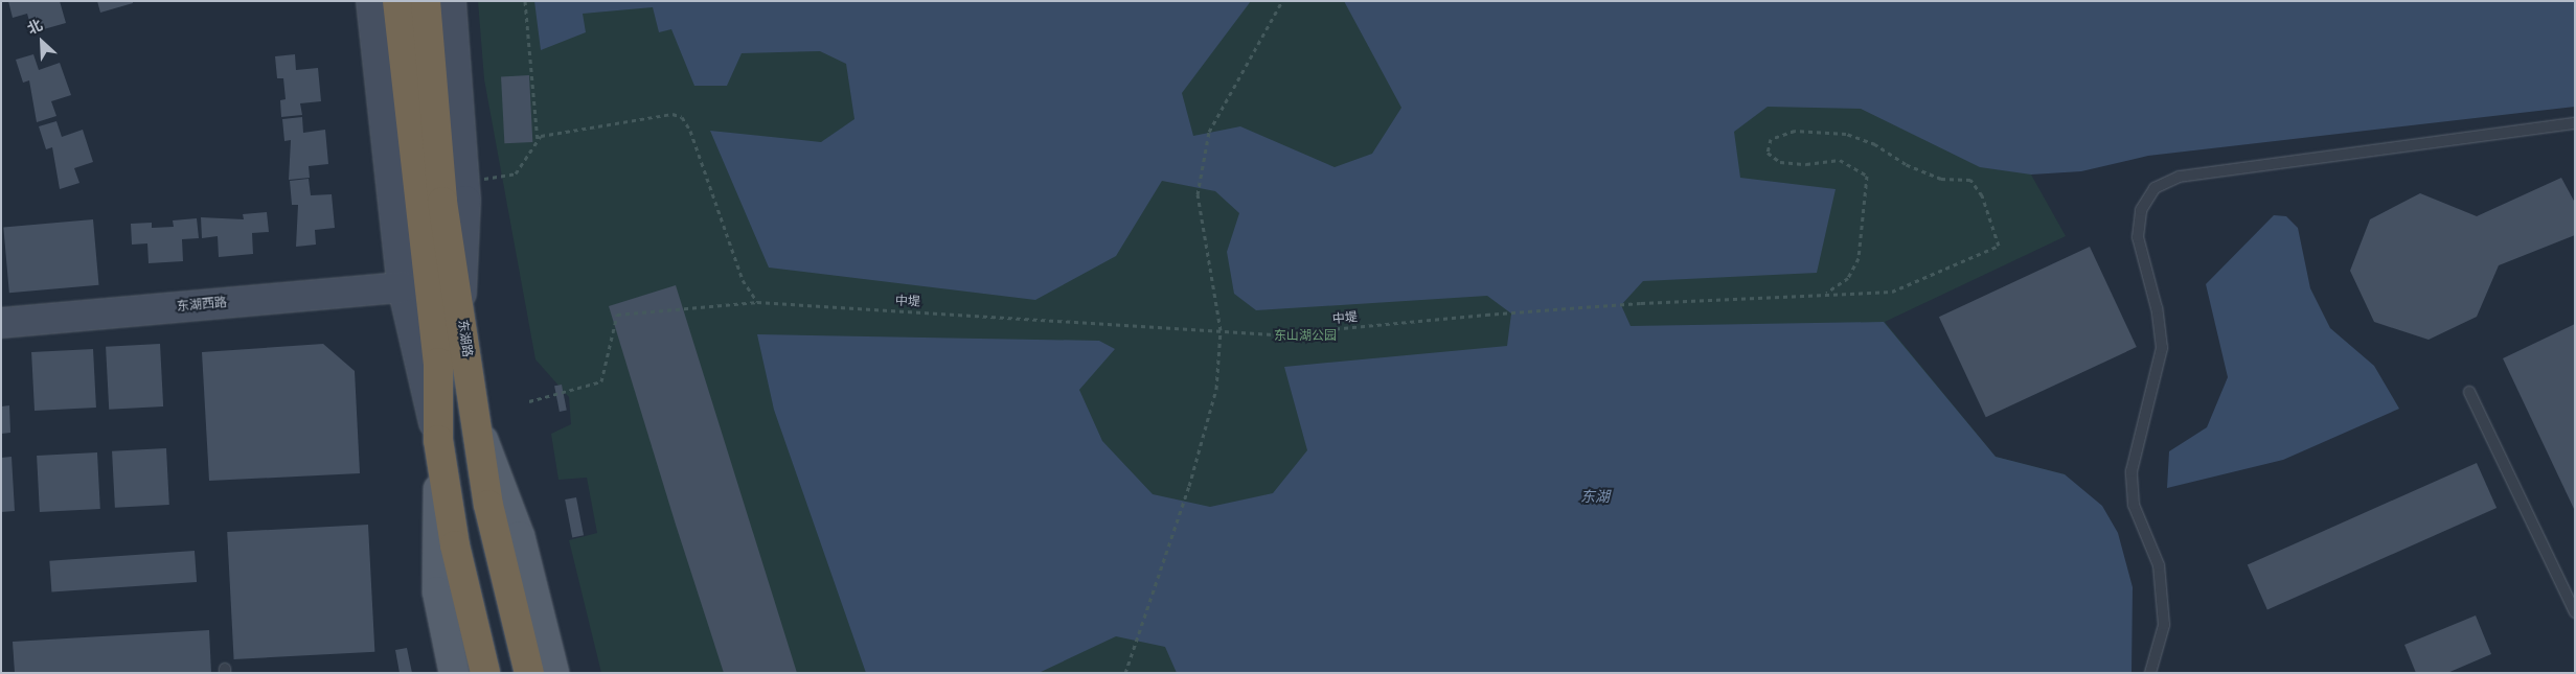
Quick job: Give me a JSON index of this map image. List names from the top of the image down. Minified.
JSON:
{"streets":{"highway":["东湖路"],"main road":["东湖西路"],"path":["中堤"]},"water":["东湖"],"parks":["东山湖公园"],"north":"top left"}
